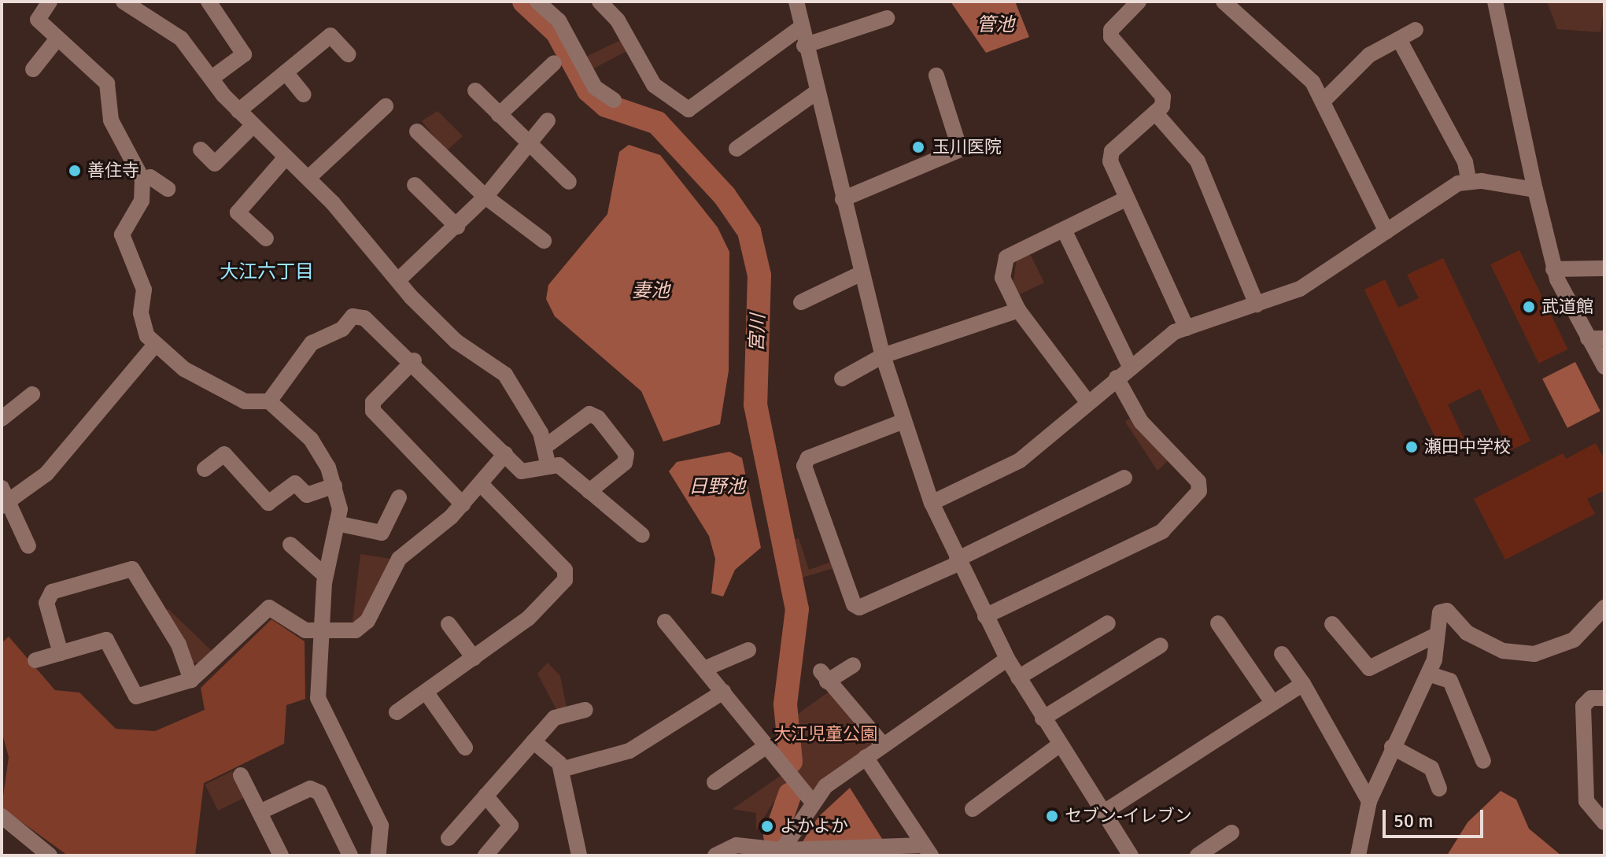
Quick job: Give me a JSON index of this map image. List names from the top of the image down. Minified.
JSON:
{"districts":["大江六丁目"],"water":["管池","妻池","宮川","日野池"],"parks":["大江児童公園"],"places":["玉川医院","善住寺","武道館","瀬田中学校","セブン-イレブン","よかよか"],"scale_bar":"50 m"}
